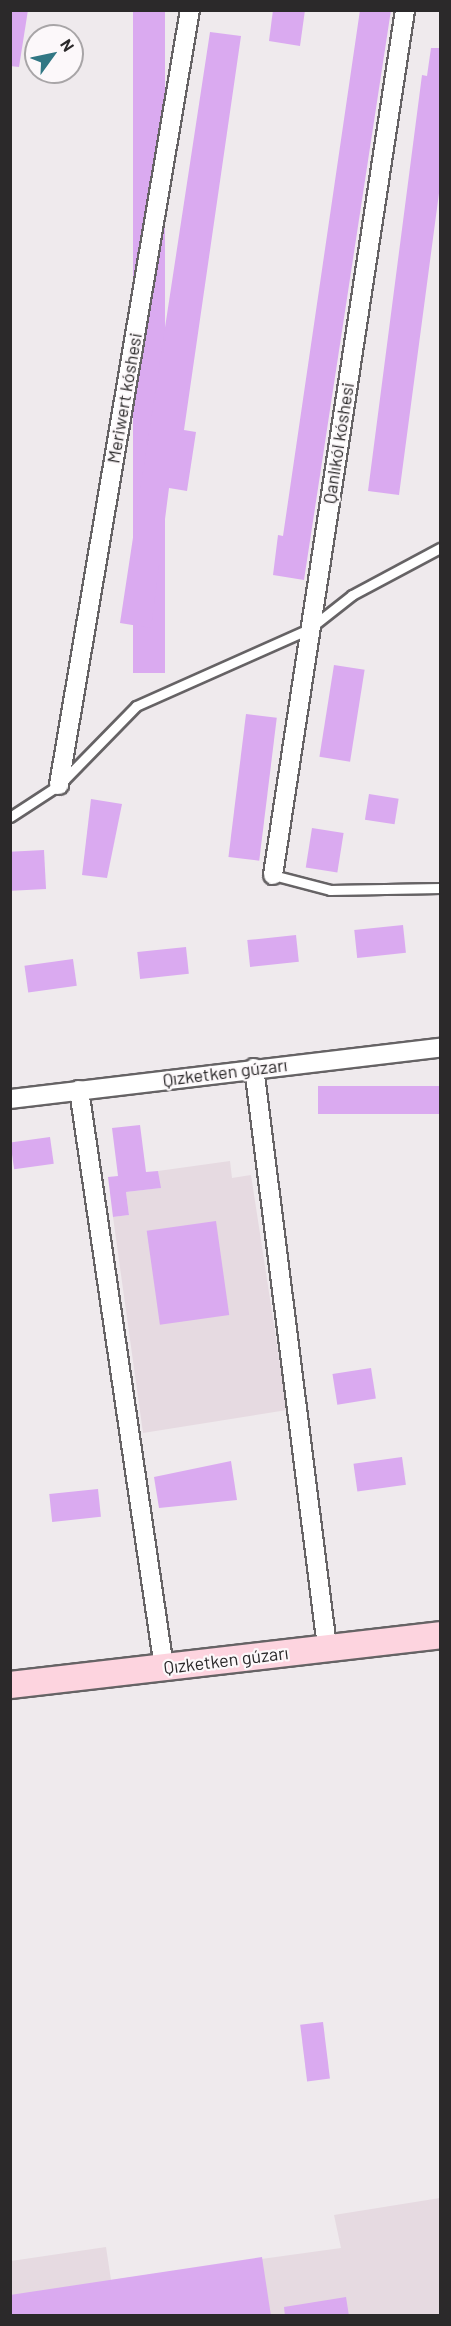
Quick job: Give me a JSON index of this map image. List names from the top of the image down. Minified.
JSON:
{"streets":{"street":["Meriwert kóshesi","Qanlıkól kóshesi","Qızketken gúzarı"]},"north":"top right"}
